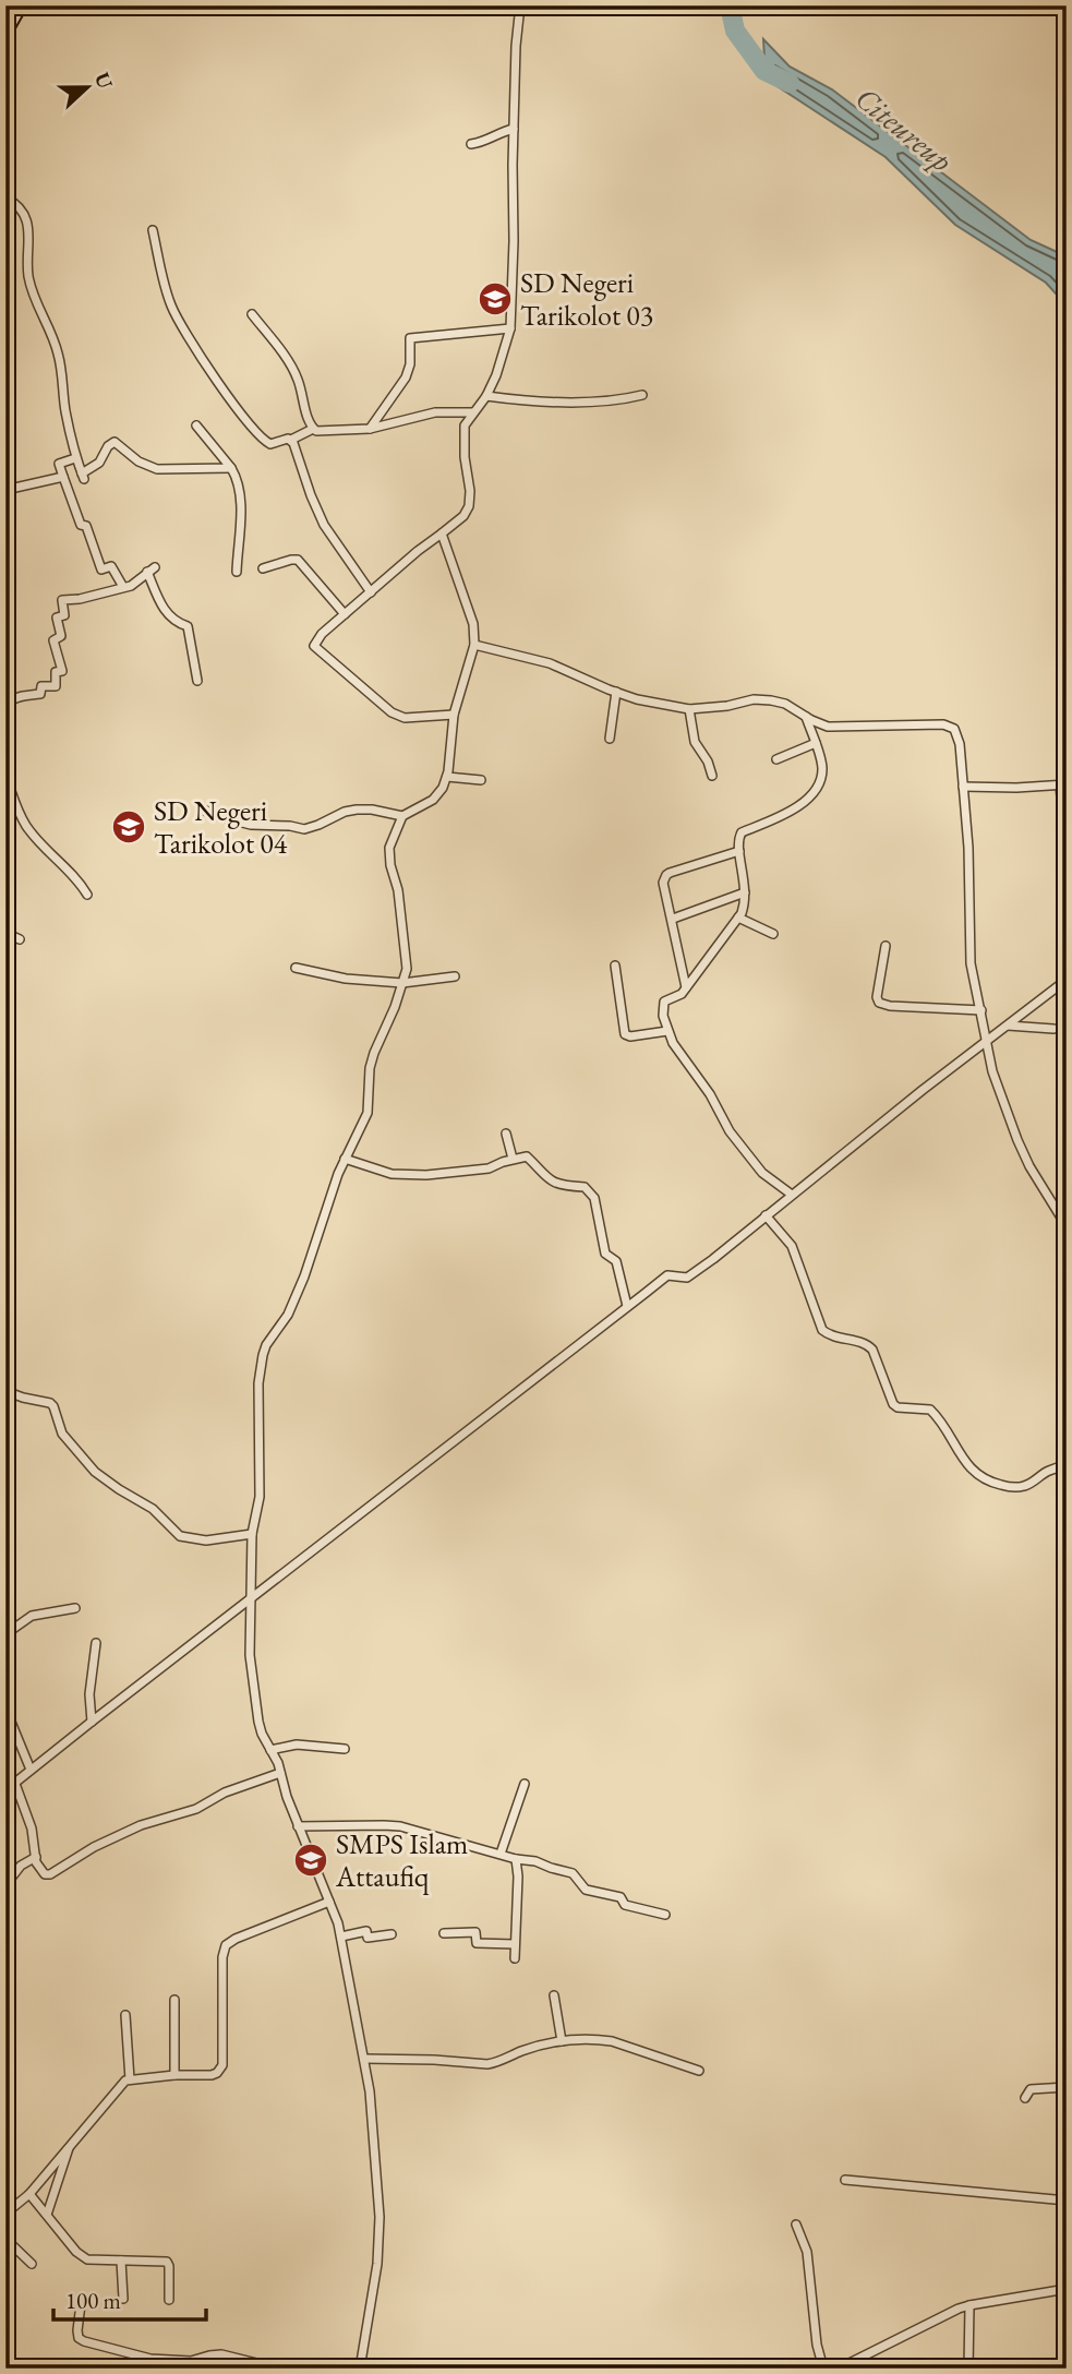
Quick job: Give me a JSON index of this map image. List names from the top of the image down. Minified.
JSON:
{"water":["Citeureup"],"places":{"school or university":["SD Negeri Tarikolot 03","SD Negeri Tarikolot 04","SMPS Islam Attaufiq"]},"scale_bar":"100 m","north":"right"}
